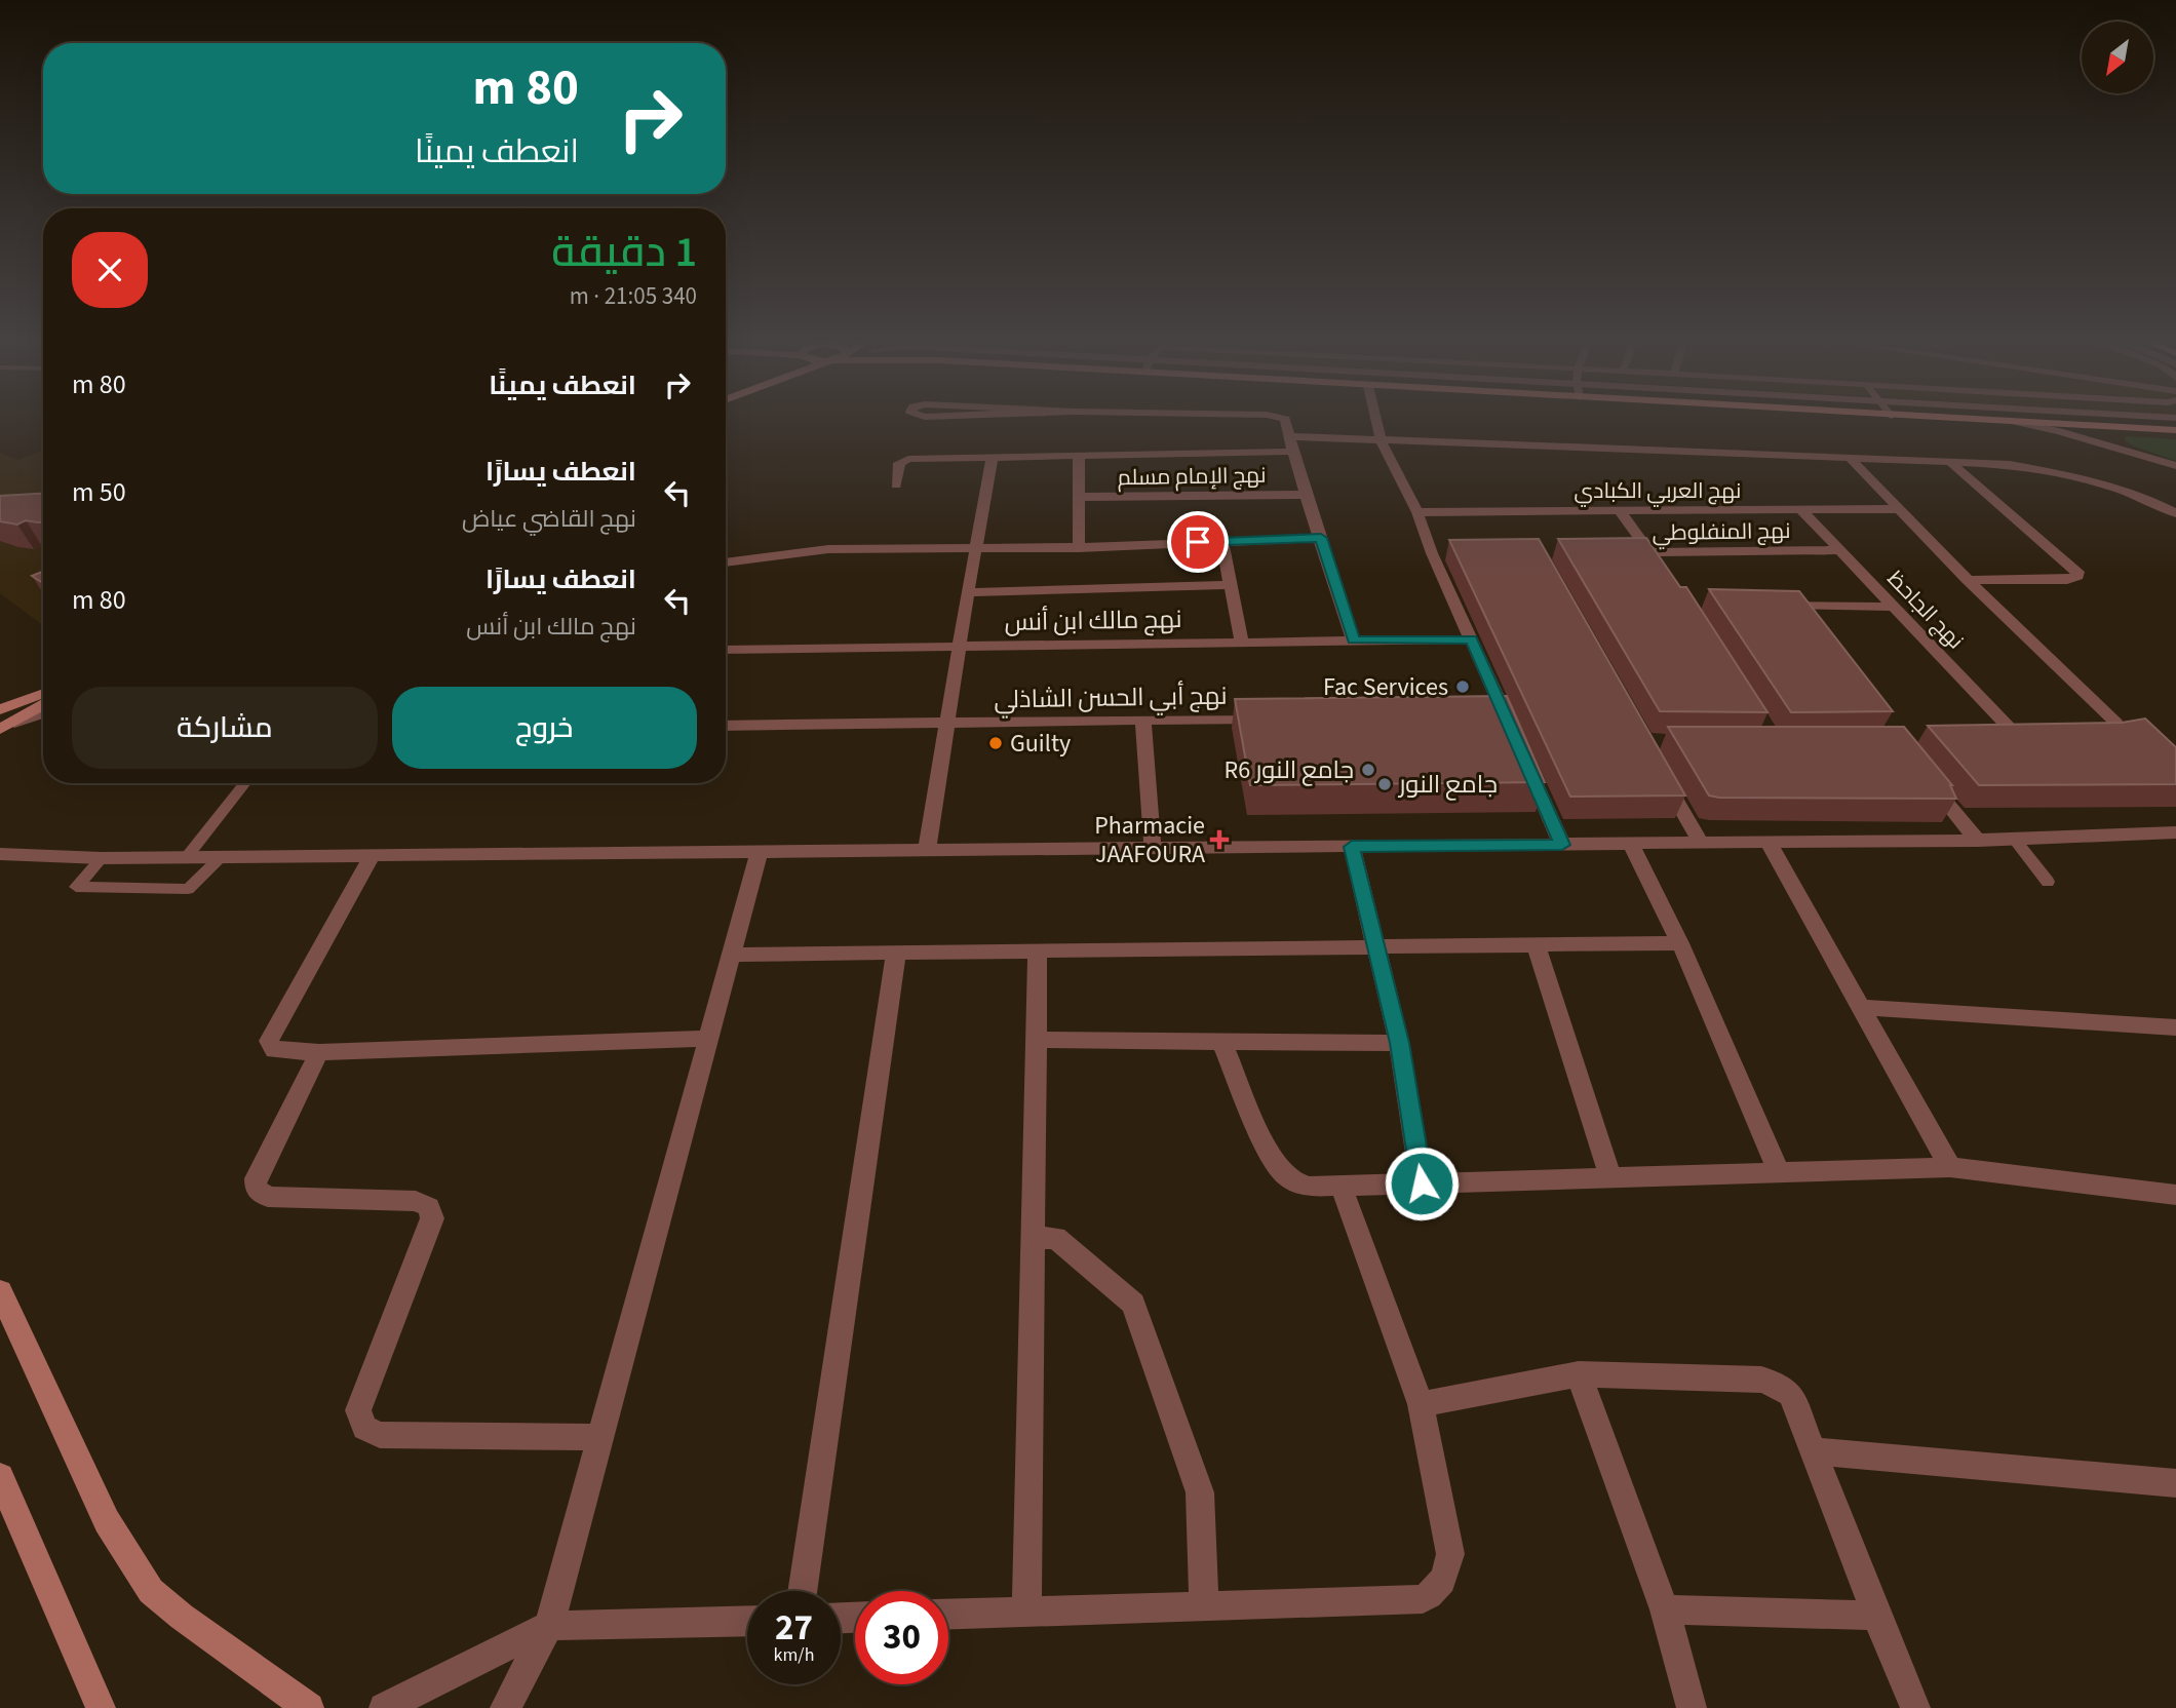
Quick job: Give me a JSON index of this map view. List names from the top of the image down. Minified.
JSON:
{"streets":{"street":["نهج الإمام مسلم","نهج العربي الكبادي","نهج المنفلوطي","نهج الجاحظ","نهج مالك ابن أنس","نهج أبي الحسن الشاذلي"]},"crossings":[["نهج العربي الكبادي","نهج الجاحظ"],["نهج المنفلوطي","نهج الجاحظ"]],"places":{"other":["Fac Services","Guilty","R6 جامع النور","جامع النور"],"health":["Pharmacie JAAFOURA"]},"north":"bottom left","page":{"turn":["80 m","انعطف يمينًا"],"heading":["1 دقيقة","340 m · 21:05"],"list":[{"name":"انعطف يمينًا","value":"80 m"},{"name":"انعطف يسارًا","note":"نهج القاضي عياض","value":"50 m"},{"name":"انعطف يسارًا","note":"نهج مالك ابن أنس","value":"80 m"}],"buttons":["خروج","مشاركة"],"speed":"27 km/h","limit":"30"}}
